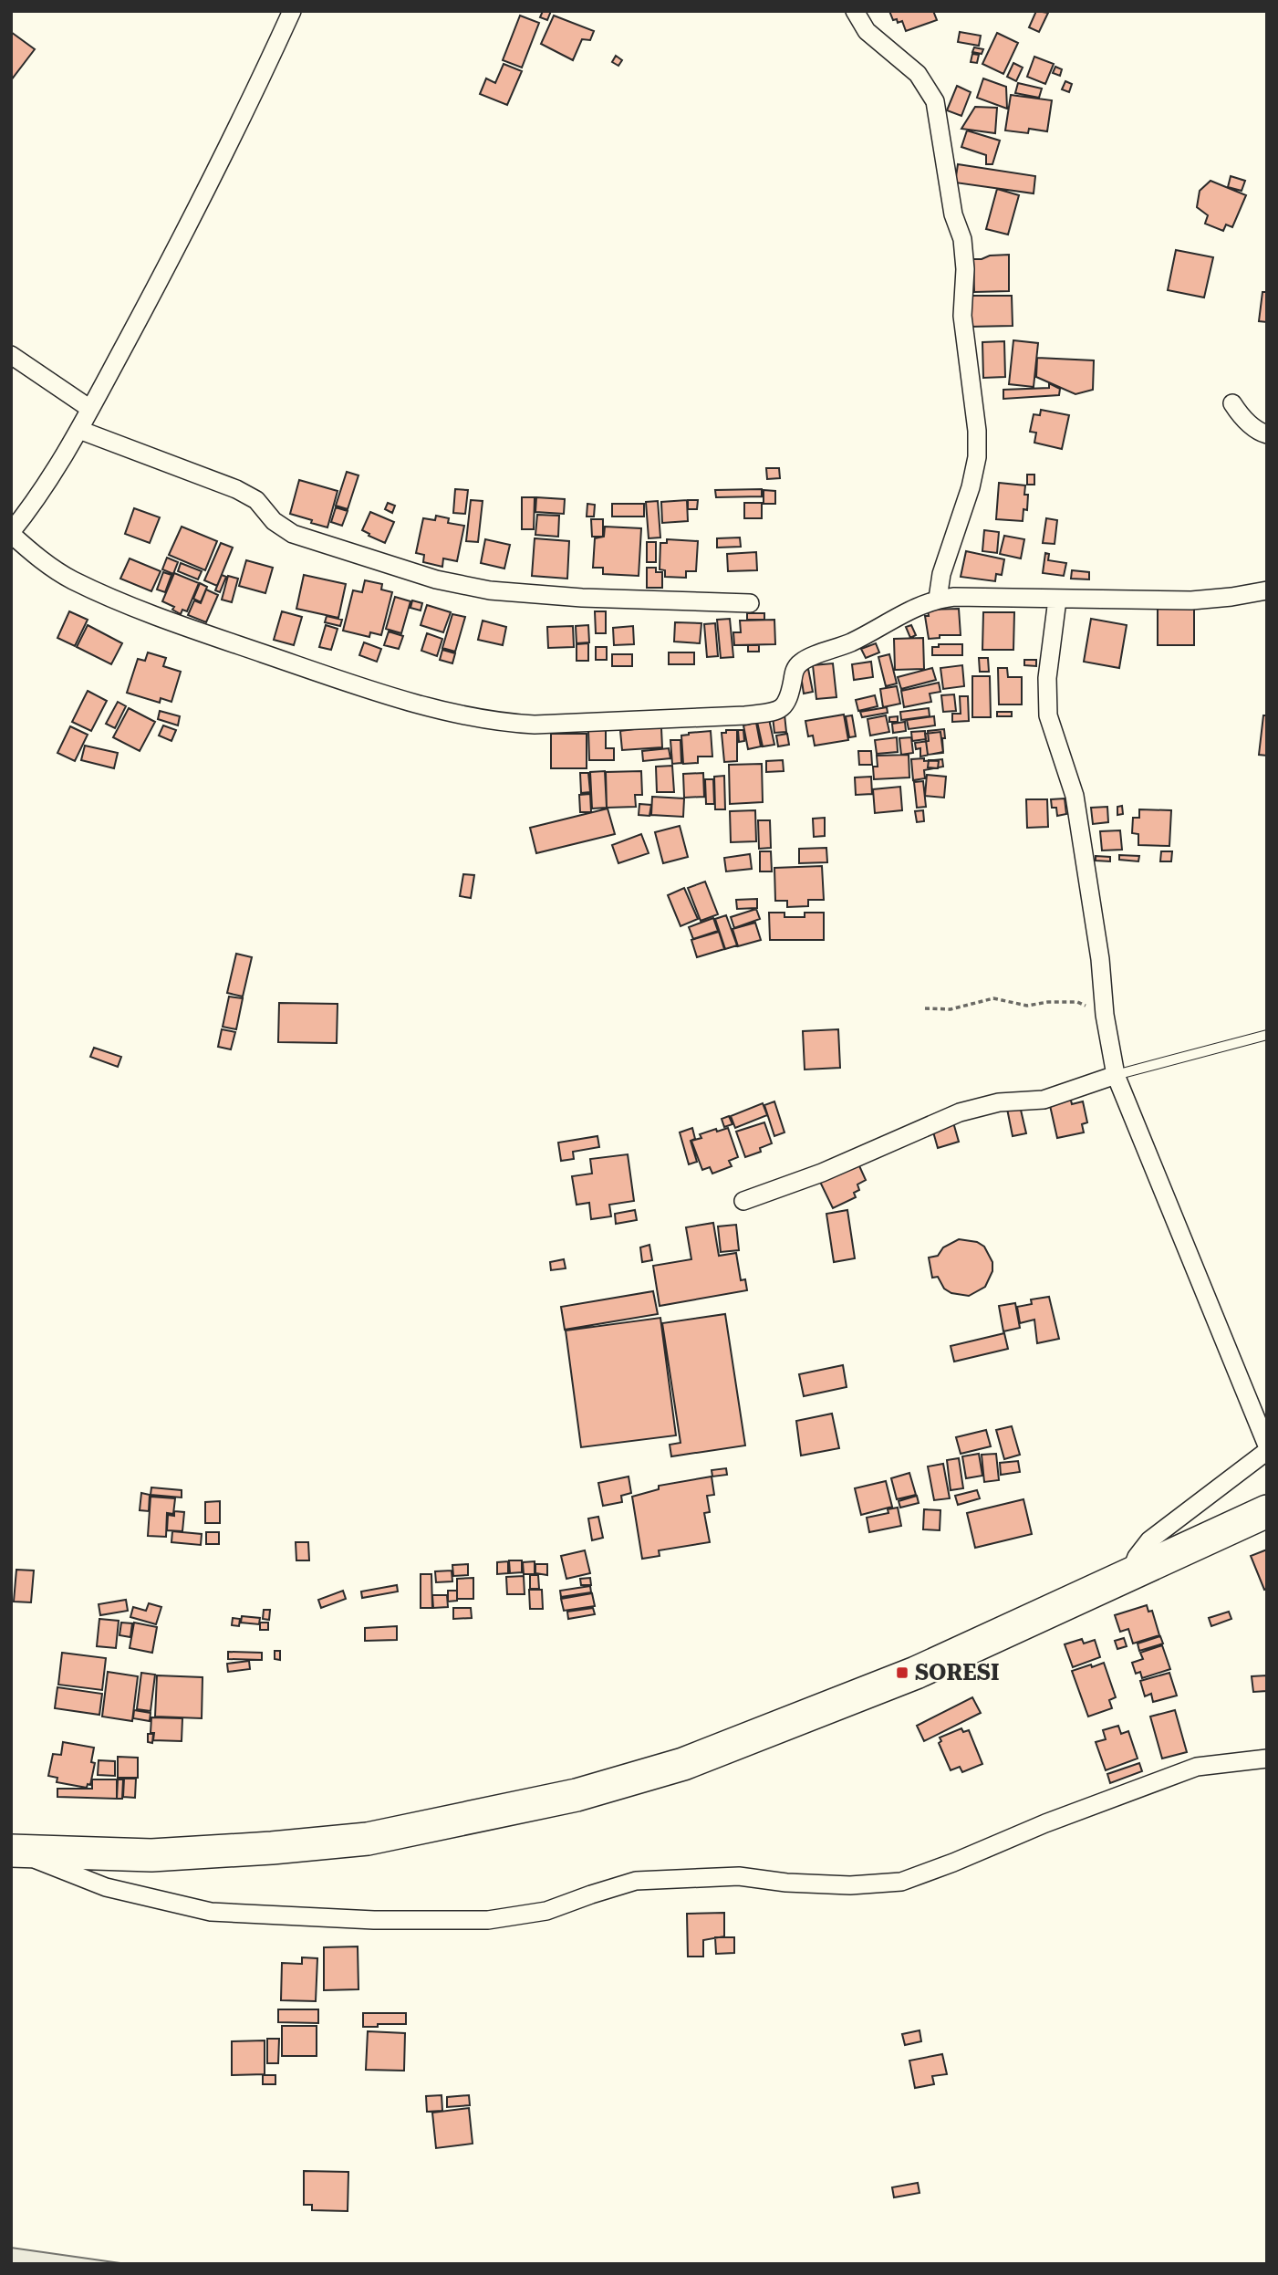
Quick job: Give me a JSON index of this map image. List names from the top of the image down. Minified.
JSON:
{"places":{"transit":["SORESI"]}}
